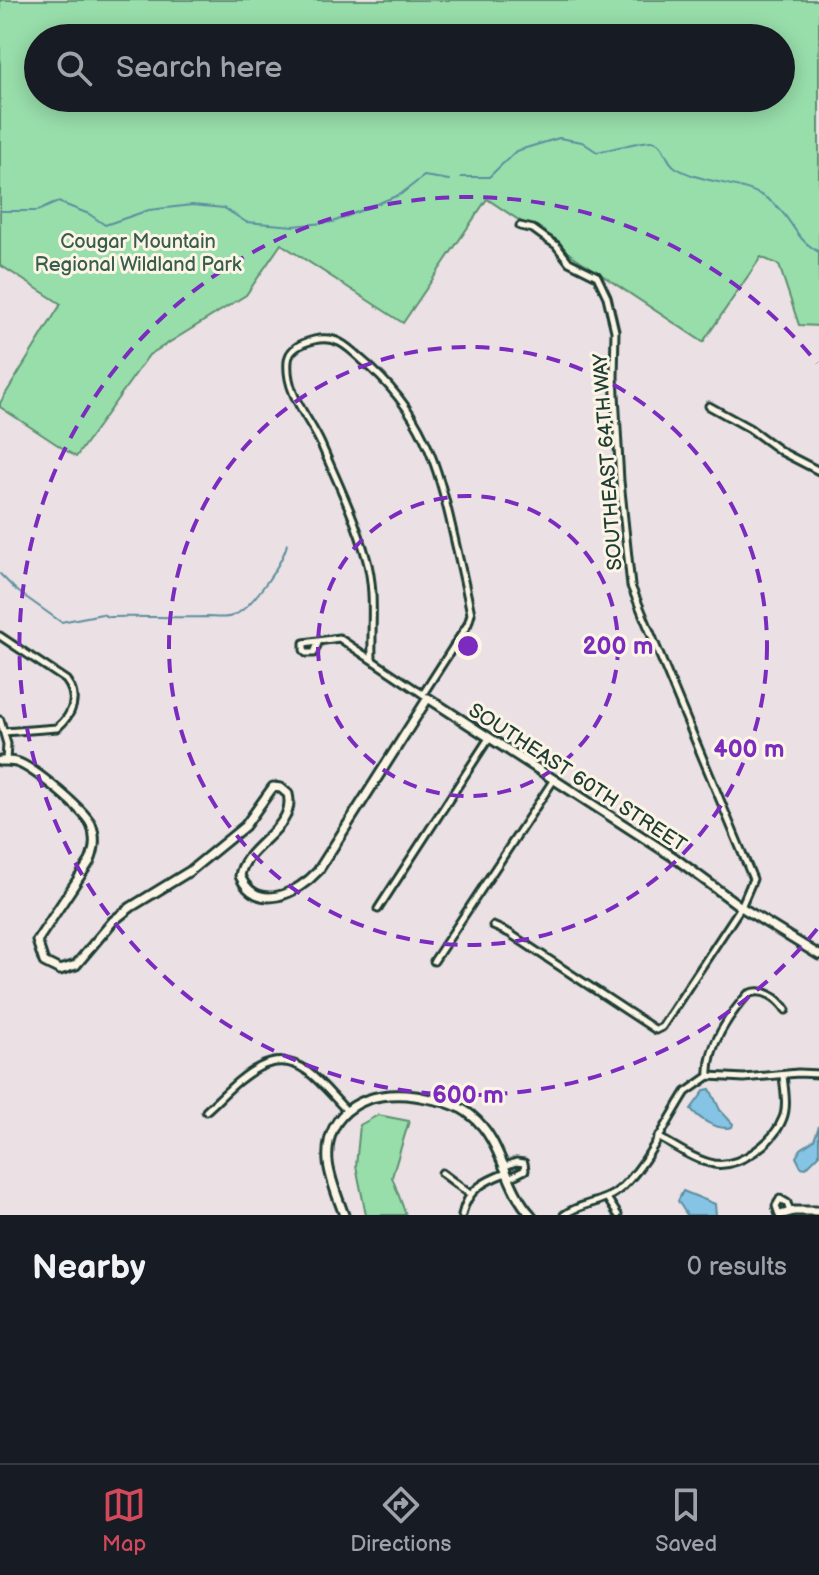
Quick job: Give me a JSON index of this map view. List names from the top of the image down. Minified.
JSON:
{"streets":{"street":["SOUTHEAST 64TH WAY","SOUTHEAST 60TH STREET"]},"crossings":[["SOUTHEAST 64TH WAY","SOUTHEAST 60TH STREET"]],"parks":["Cougar Mountain Regional Wildland Park"],"page":{"search":"Search here","heading":["Nearby","0 results"],"nav":["Map","Directions","Saved"]},"rings":["200 m","400 m","600 m"]}
